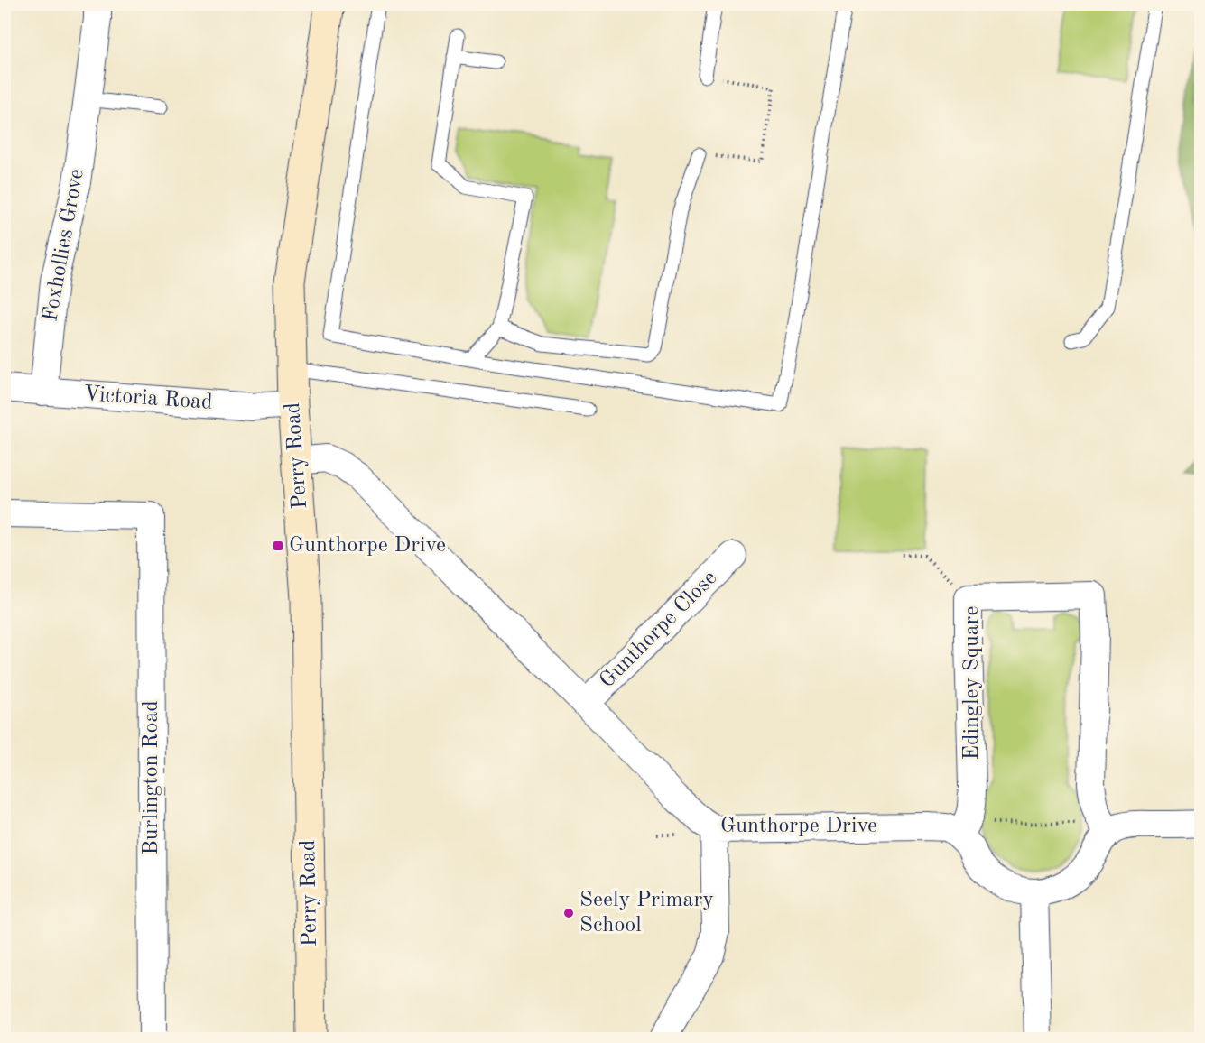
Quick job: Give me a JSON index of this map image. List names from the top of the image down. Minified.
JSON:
{"streets":{"street":["Foxhollies Grove","Victoria Road","Perry Road","Gunthorpe Close","Edingley Square","Burlington Road","Gunthorpe Drive"]},"crossings":[["Foxhollies Grove","Victoria Road"],["Victoria Road","Perry Road"],["Perry Road","Gunthorpe Drive"],["Gunthorpe Close","Gunthorpe Drive"],["Edingley Square","Gunthorpe Drive"]],"places":{"transit":["Gunthorpe Drive"],"other":["Seely Primary School"]}}
